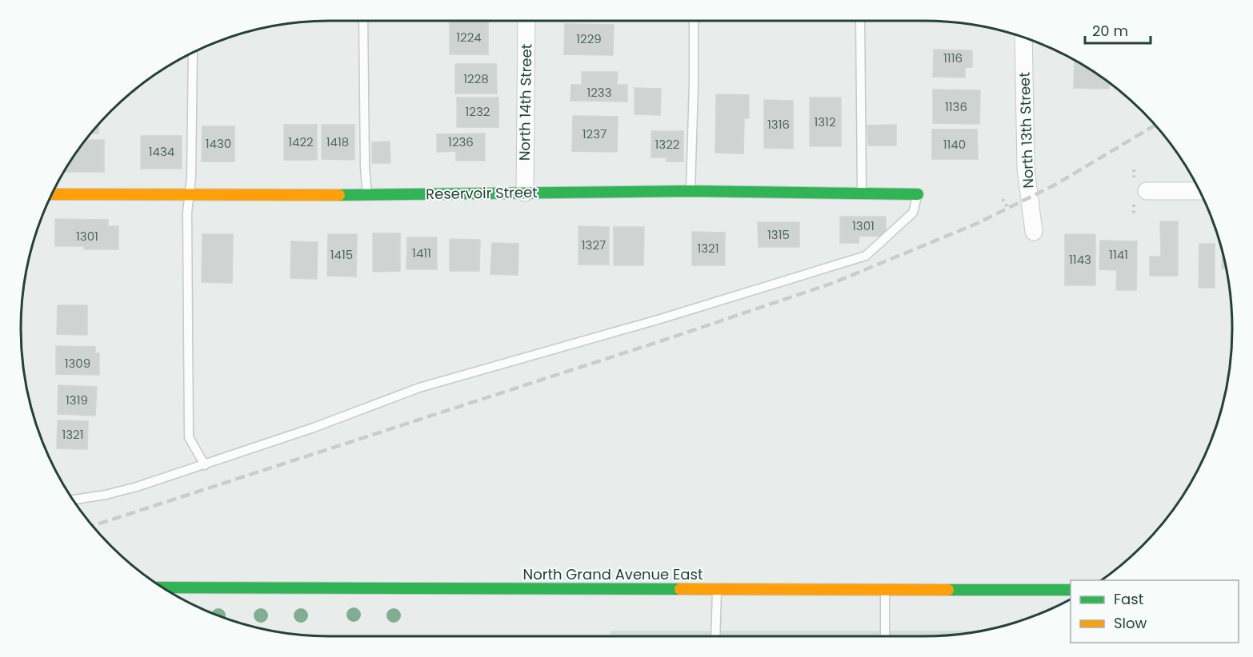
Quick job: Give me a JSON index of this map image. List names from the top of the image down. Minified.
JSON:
{"streets":{"street":["North 14th Street","North 13th Street","Reservoir Street","North Grand Avenue East"]},"crossings":[["North 14th Street","Reservoir Street"]],"house_numbers":["1224","1229","1116","1228","1233","1136","1232","1312","1316","1237","1422","1418","1236","1430","1322","1140","1434","1301","1315","1301","1327","1321","1411","1415","1141","1143","1309","1319","1321"],"legend":["Fast","Slow"],"scale_bar":"20 m"}
